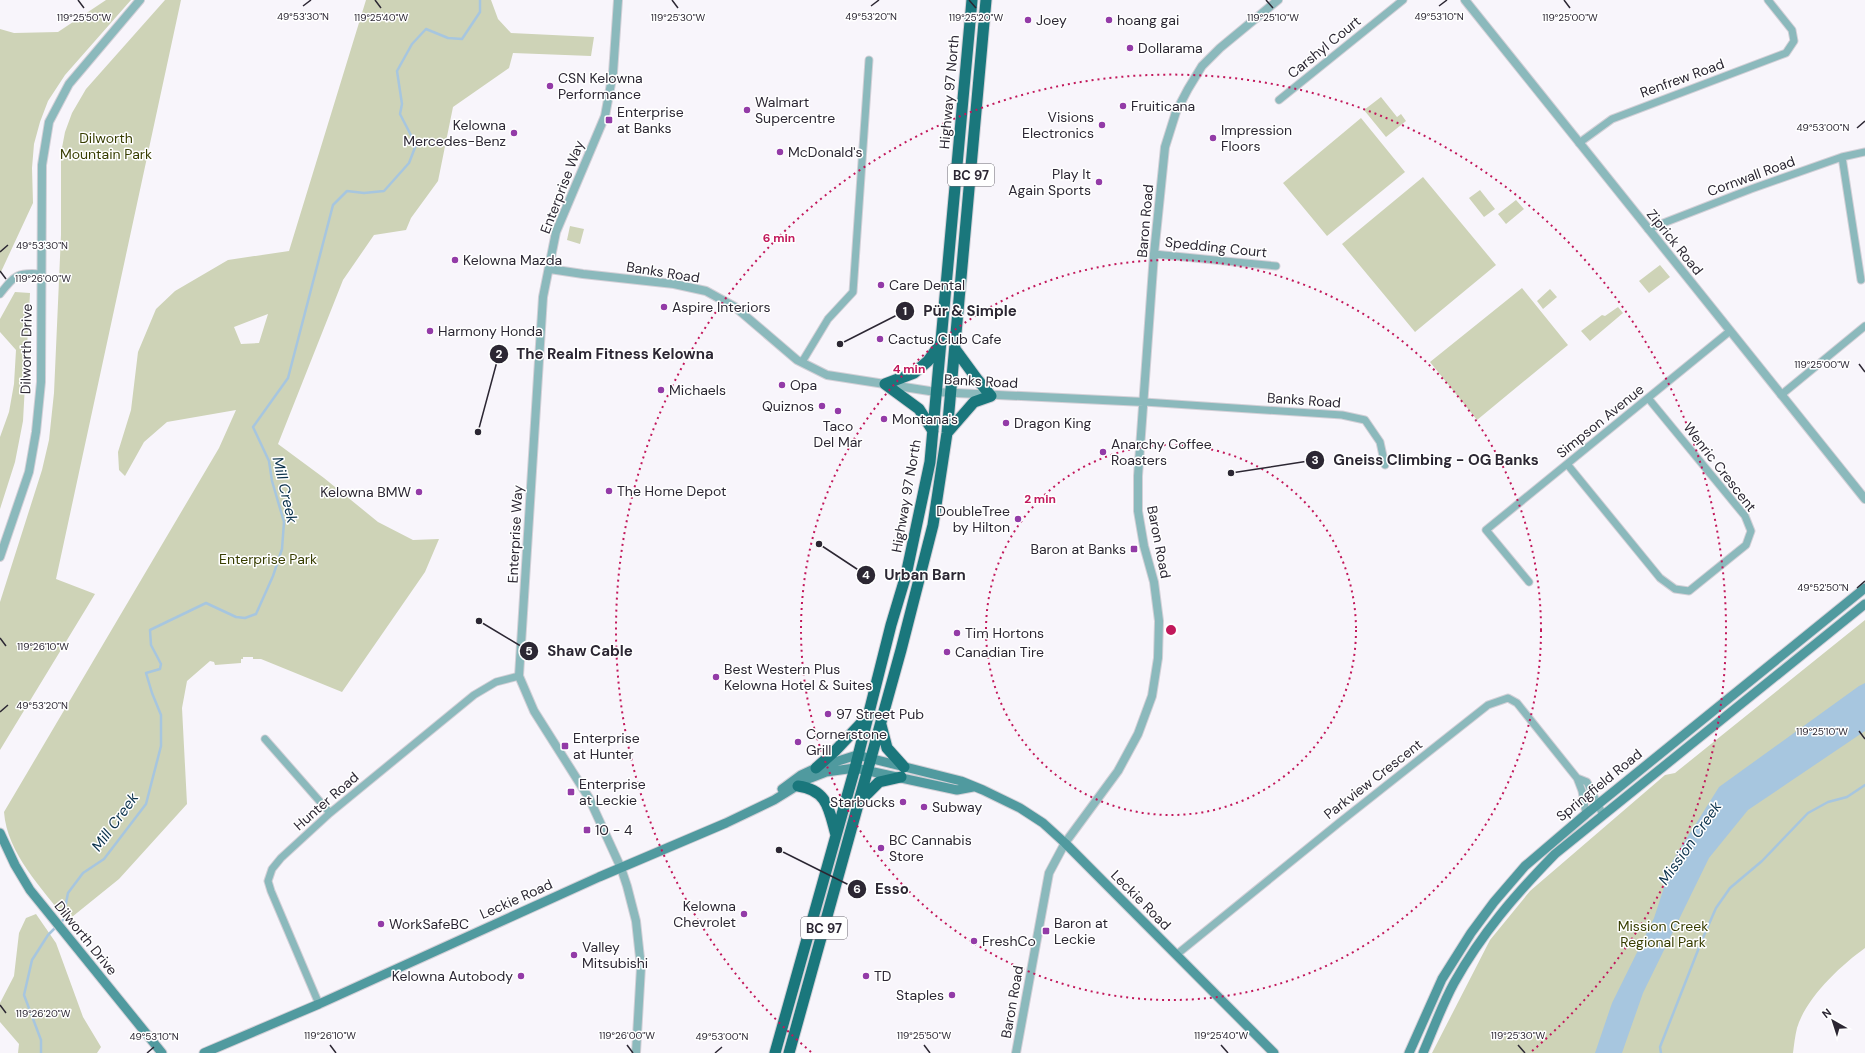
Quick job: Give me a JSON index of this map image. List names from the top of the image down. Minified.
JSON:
{"streets":{"highway":["Highway 97 North","BC 97"],"main road":["Dilworth Drive","Springfield Road","Leckie Road"],"street":["Carshyl Court","Renfrew Road","Cornwall Road","Enterprise Way","Baron Road","Ziprick Road","Spedding Court","Banks Road","Simpson Avenue","Wenric Crescent","Parkview Crescent","Hunter Road"]},"crossings":[["Renfrew Road","Ziprick Road"],["Highway 97 North","Banks Road"],["Highway 97 North","Leckie Road"],["Cornwall Road","Ziprick Road"],["Enterprise Way","Banks Road"],["Enterprise Way","Hunter Road"],["Enterprise Way","Leckie Road"],["Baron Road","Spedding Court"],["Baron Road","Banks Road"],["Baron Road","Leckie Road"],["Ziprick Road","Simpson Avenue"],["Simpson Avenue","Wenric Crescent"],["Parkview Crescent","Springfield Road"],["Parkview Crescent","Leckie Road"],["Hunter Road","Leckie Road"]],"water":["Mill Creek","Mission Creek"],"parks":["Dilworth Mountain Park","Enterprise Park","Mission Creek Regional Park"],"places":{"other":["Joey","hoang gai","Dollarama","CSN Kelowna Performance","Fruiticana","Walmart Supercentre","Visions Electronics","Kelowna Mercedes-Benz","Impression Floors","McDonald's","Play It Again Sports","Kelowna Mazda","Care Dental","Aspire Interiors","Harmony Honda","Cactus Club Cafe","Pür & Simple","Opa","Michaels","Quiznos","Taco Del Mar","Montana's","Dragon King","The Realm Fitness Kelowna","Anarchy Coffee Roasters","Gneiss Climbing - OG Banks","The Home Depot","Kelowna BMW","DoubleTree by Hilton","Urban Barn","Shaw Cable","Tim Hortons","Canadian Tire","Best Western Plus Kelowna Hotel & Suites","97 Street Pub","Cornerstone Grill","Starbucks","Subway","BC Cannabis Store","Esso","Kelowna Chevrolet","WorkSafeBC","FreshCo","Valley Mitsubishi","Kelowna Autobody","TD","Staples"],"transit":["Enterprise at Banks","Baron at Banks","Enterprise at Hunter","Enterprise at Leckie","10 - 4","Baron at Leckie"]},"north":"top left","coordinates":["49°53'30\"N","49°53'20\"N","49°53'10\"N","119°25'10\"W","119°25'50\"W","119°25'40\"W","119°25'30\"W","119°25'20\"W","119°25'00\"W","49°53'00\"N","119°26'00\"W","49°52'50\"N","119°26'10\"W","119°26'20\"W"],"rings":["6 min","4 min","2 min"]}
